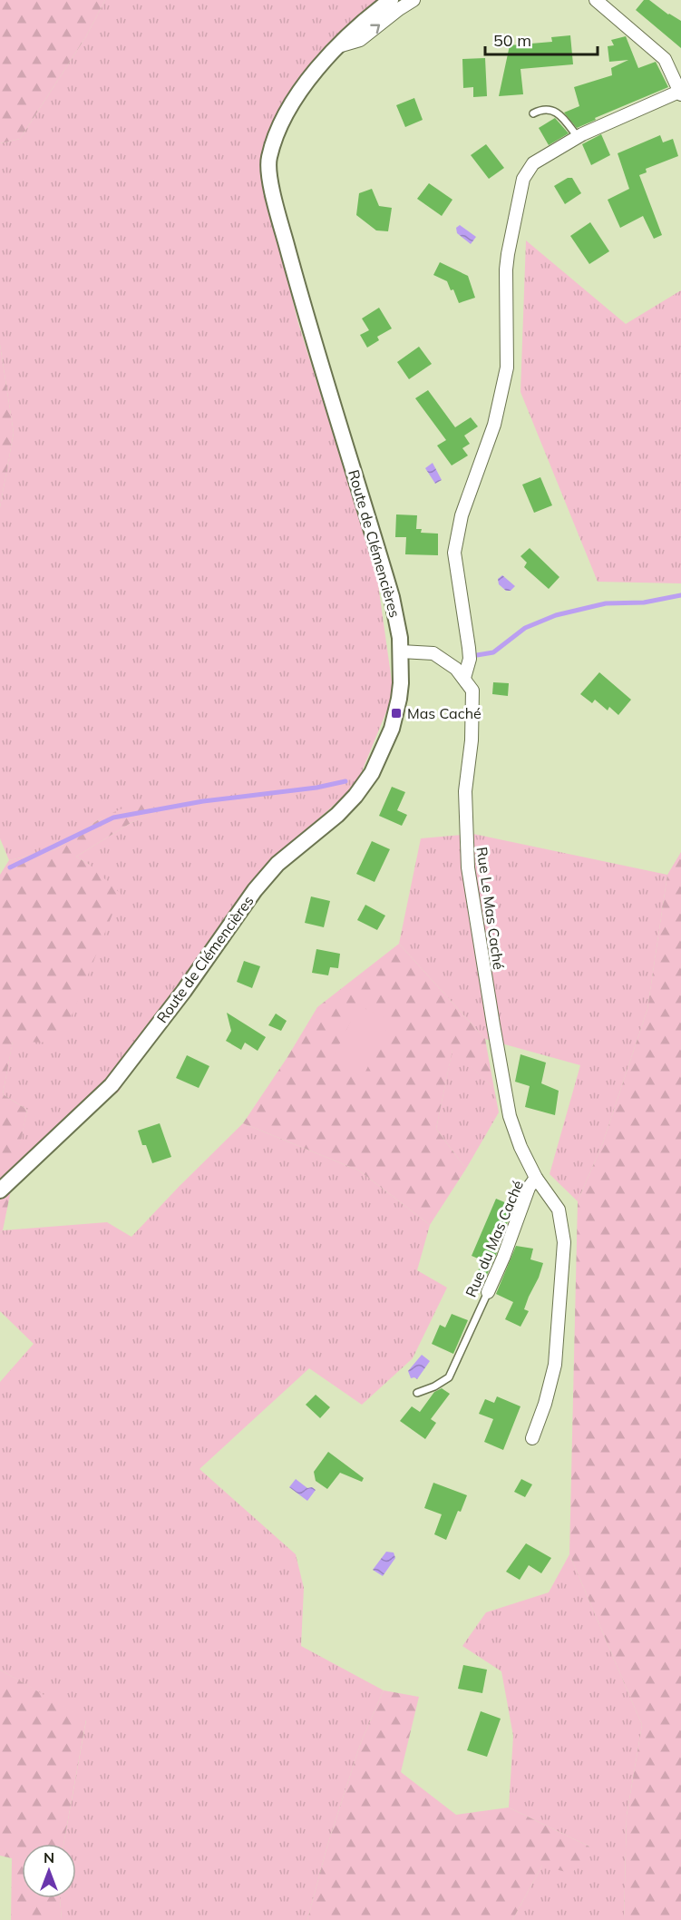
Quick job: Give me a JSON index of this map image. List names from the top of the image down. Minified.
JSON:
{"streets":{"street":["Route de Clémencières","Rue Le Mas Caché","Rue du Mas Caché"]},"crossings":[["Rue Le Mas Caché","Rue du Mas Caché"]],"places":{"transit":["Mas Caché"]},"scale_bar":"50 m","north":"top"}
